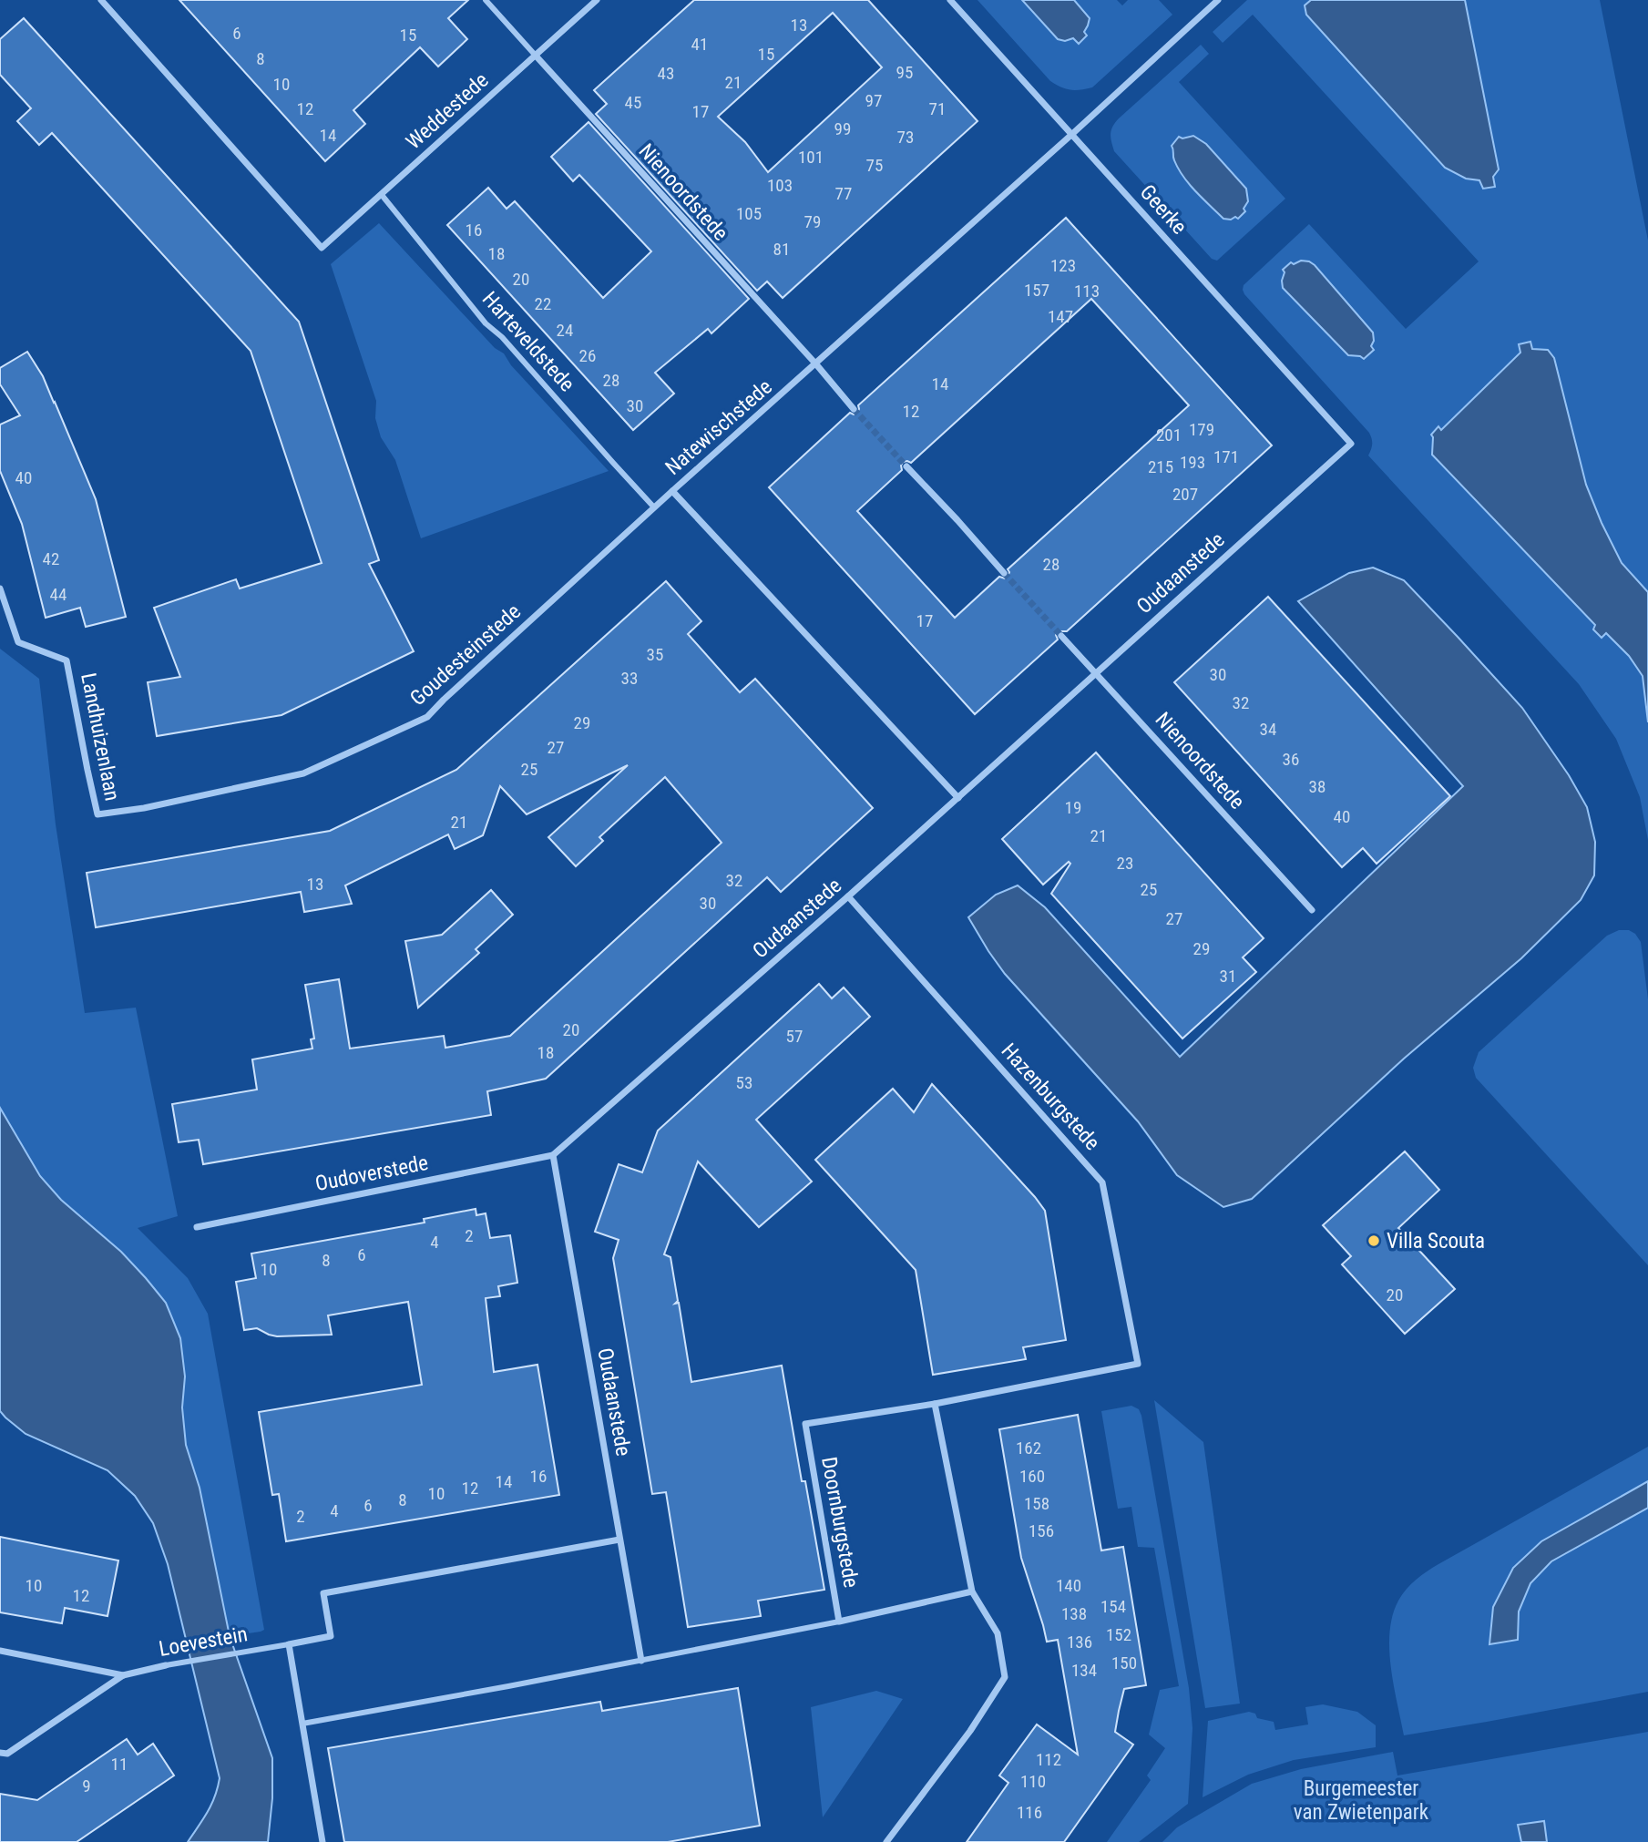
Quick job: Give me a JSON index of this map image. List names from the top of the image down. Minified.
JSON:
{"streets":{"street":["Weddestede","Nienoordstede","Geerke","Harteveldstede","Natewischstede","Oudaanstede","Goudesteinstede","Landhuizenlaan","Hazenburgstede","Oudoverstede","Doornburgstede","Loevestein"]},"crossings":[["Weddestede","Nienoordstede"],["Weddestede","Harteveldstede"],["Nienoordstede","Natewischstede"],["Nienoordstede","Oudaanstede"],["Geerke","Natewischstede"],["Geerke","Oudaanstede"],["Harteveldstede","Goudesteinstede"],["Natewischstede","Oudaanstede"],["Natewischstede","Goudesteinstede"],["Oudaanstede","Hazenburgstede"],["Oudaanstede","Oudoverstede"],["Goudesteinstede","Landhuizenlaan"],["Hazenburgstede","Doornburgstede"]],"parks":["Burgemeester van Zwietenpark"],"places":["Villa Scouta"],"house_numbers":["13","6","15","41","15","8","95","43","21","10","97","45","12","71","17","99","14","73","101","75","103","77","105","79","16","81","18","123","20","157","113","22","147","24","26","28","14","30","12","179","201","171","193","215","40","207","42","28","44","17","35","30","33","32","29","34","27","36","25","38","19","40","21","21","23","32","13","25","30","27","29","31","20","57","18","53","2","4","6","8","10","20","162","16","160","14","12","10","8","158","6","4","2","156","10","140","12","154","138","152","136","150","134","112","11","110","9","116"]}
